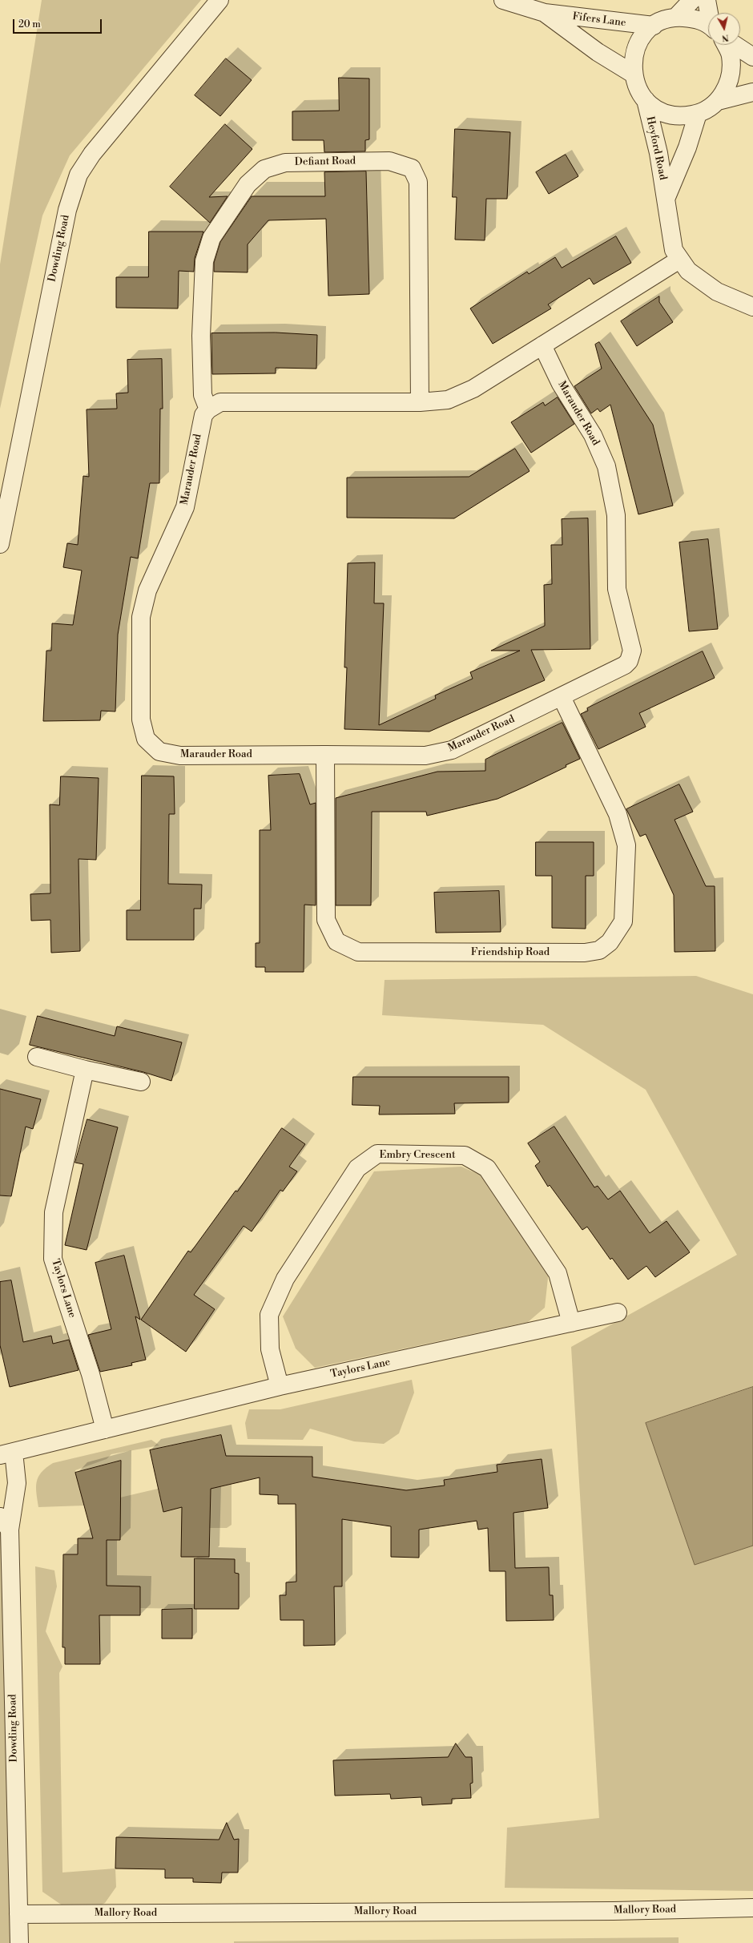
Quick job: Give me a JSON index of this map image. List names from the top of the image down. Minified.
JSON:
{"streets":{"street":["Fifers Lane","Heyford Road","Defiant Road","Dowding Road","Marauder Road","Friendship Road","Embry Crescent","Taylors Lane","Mallory Road"]},"crossings":[["Defiant Road","Marauder Road"],["Dowding Road","Taylors Lane"],["Dowding Road","Mallory Road"],["Marauder Road","Friendship Road"],["Embry Crescent","Taylors Lane"]],"scale_bar":"20 m","north":"bottom"}
